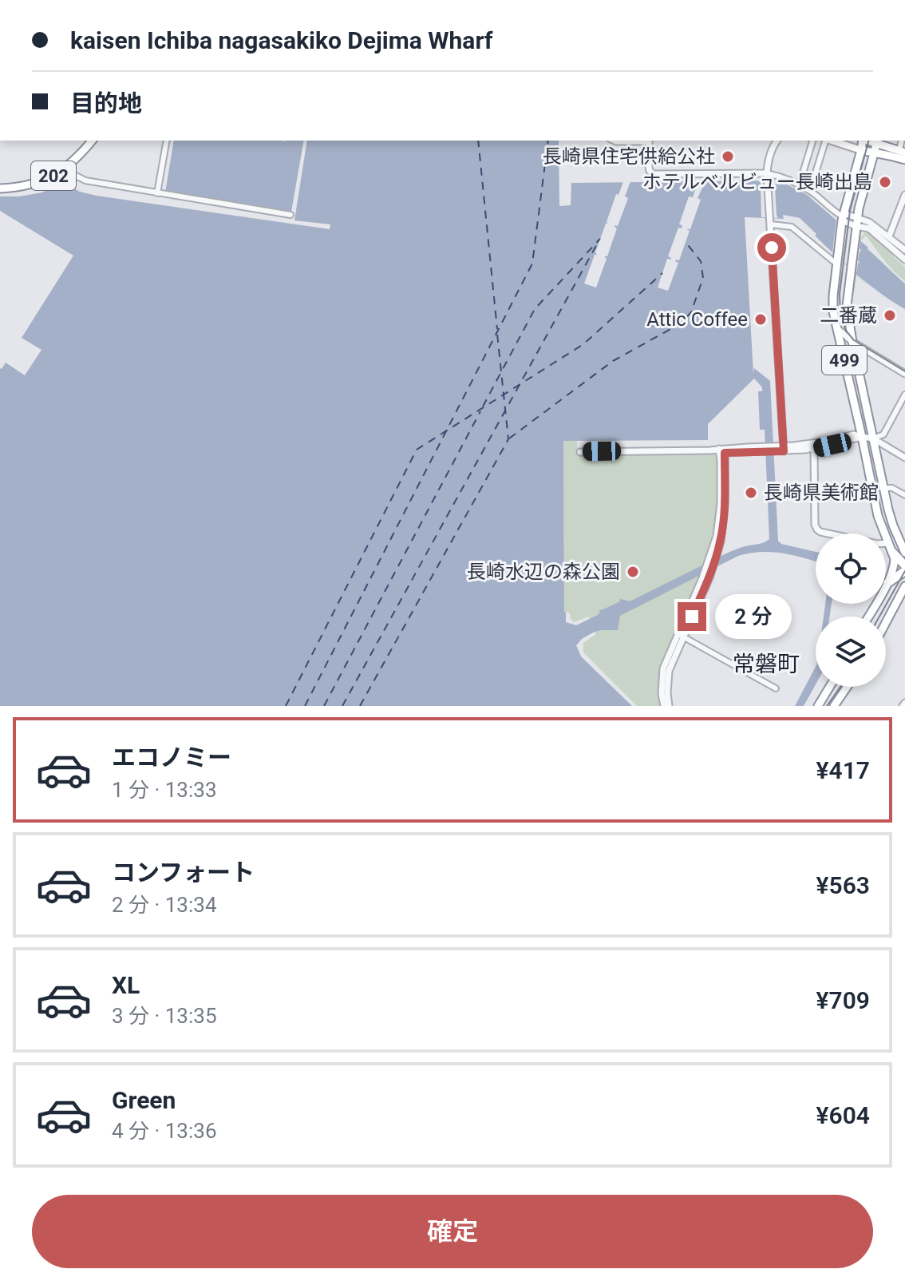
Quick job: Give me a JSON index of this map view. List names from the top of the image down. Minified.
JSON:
{"streets":{"highway":["202","499"]},"districts":["常磐町"],"places":["長崎県住宅供給公社","ホテルベルビュー長崎出島","二番蔵","Attic Coffee","長崎県美術館","長崎水辺の森公園"],"page":{"banner":["kaisen Ichiba nagasakiko Dejima Wharf","目的地"],"bubble":"2 分","list":[{"name":"エコノミー","note":"1 分 · 13:33","value":"¥417"},{"name":"コンフォート","note":"2 分 · 13:34","value":"¥563"},{"name":"XL","note":"3 分 · 13:35","value":"¥709"},{"name":"Green","note":"4 分 · 13:36","value":"¥604"}],"buttons":"確定"}}
